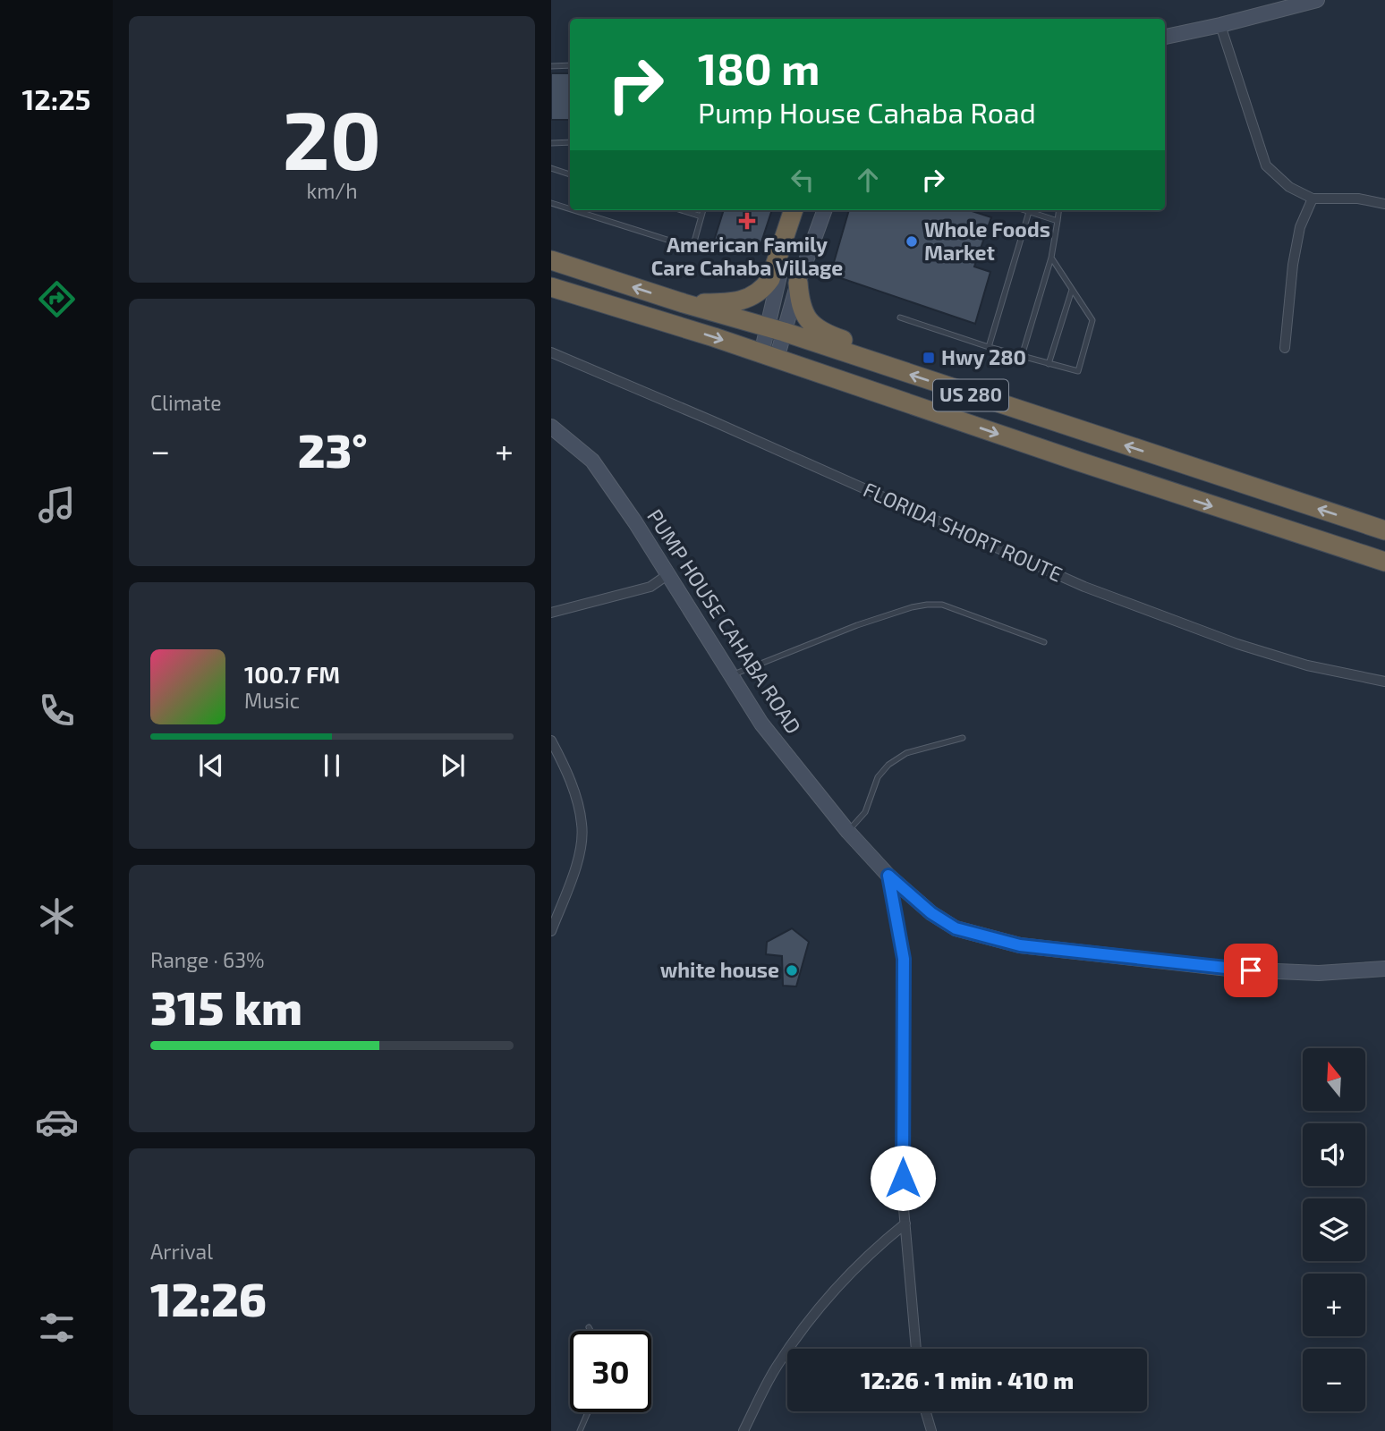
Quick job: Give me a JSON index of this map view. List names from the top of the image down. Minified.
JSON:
{"streets":{"highway":["US 280"],"street":["FLORIDA SHORT ROUTE","PUMP HOUSE CAHABA ROAD"]},"places":{"health":["American Family Care Cahaba Village"],"other":["Whole Foods Market","white house"],"transit":["Hwy 280"]},"north":"top","page":{"tabs":"12:25","tile":[["20","km/h"],"Climate",["Range · 63%","315 km"],["Arrival","12:26"]],"turn":["180 m","Pump House Cahaba Road"],"heat":["−","23°","+"],"song":["100.7 FM","Music"],"map_buttons":["+","−"],"limit":"30","trip":"12:26 · 1 min · 410 m"}}
